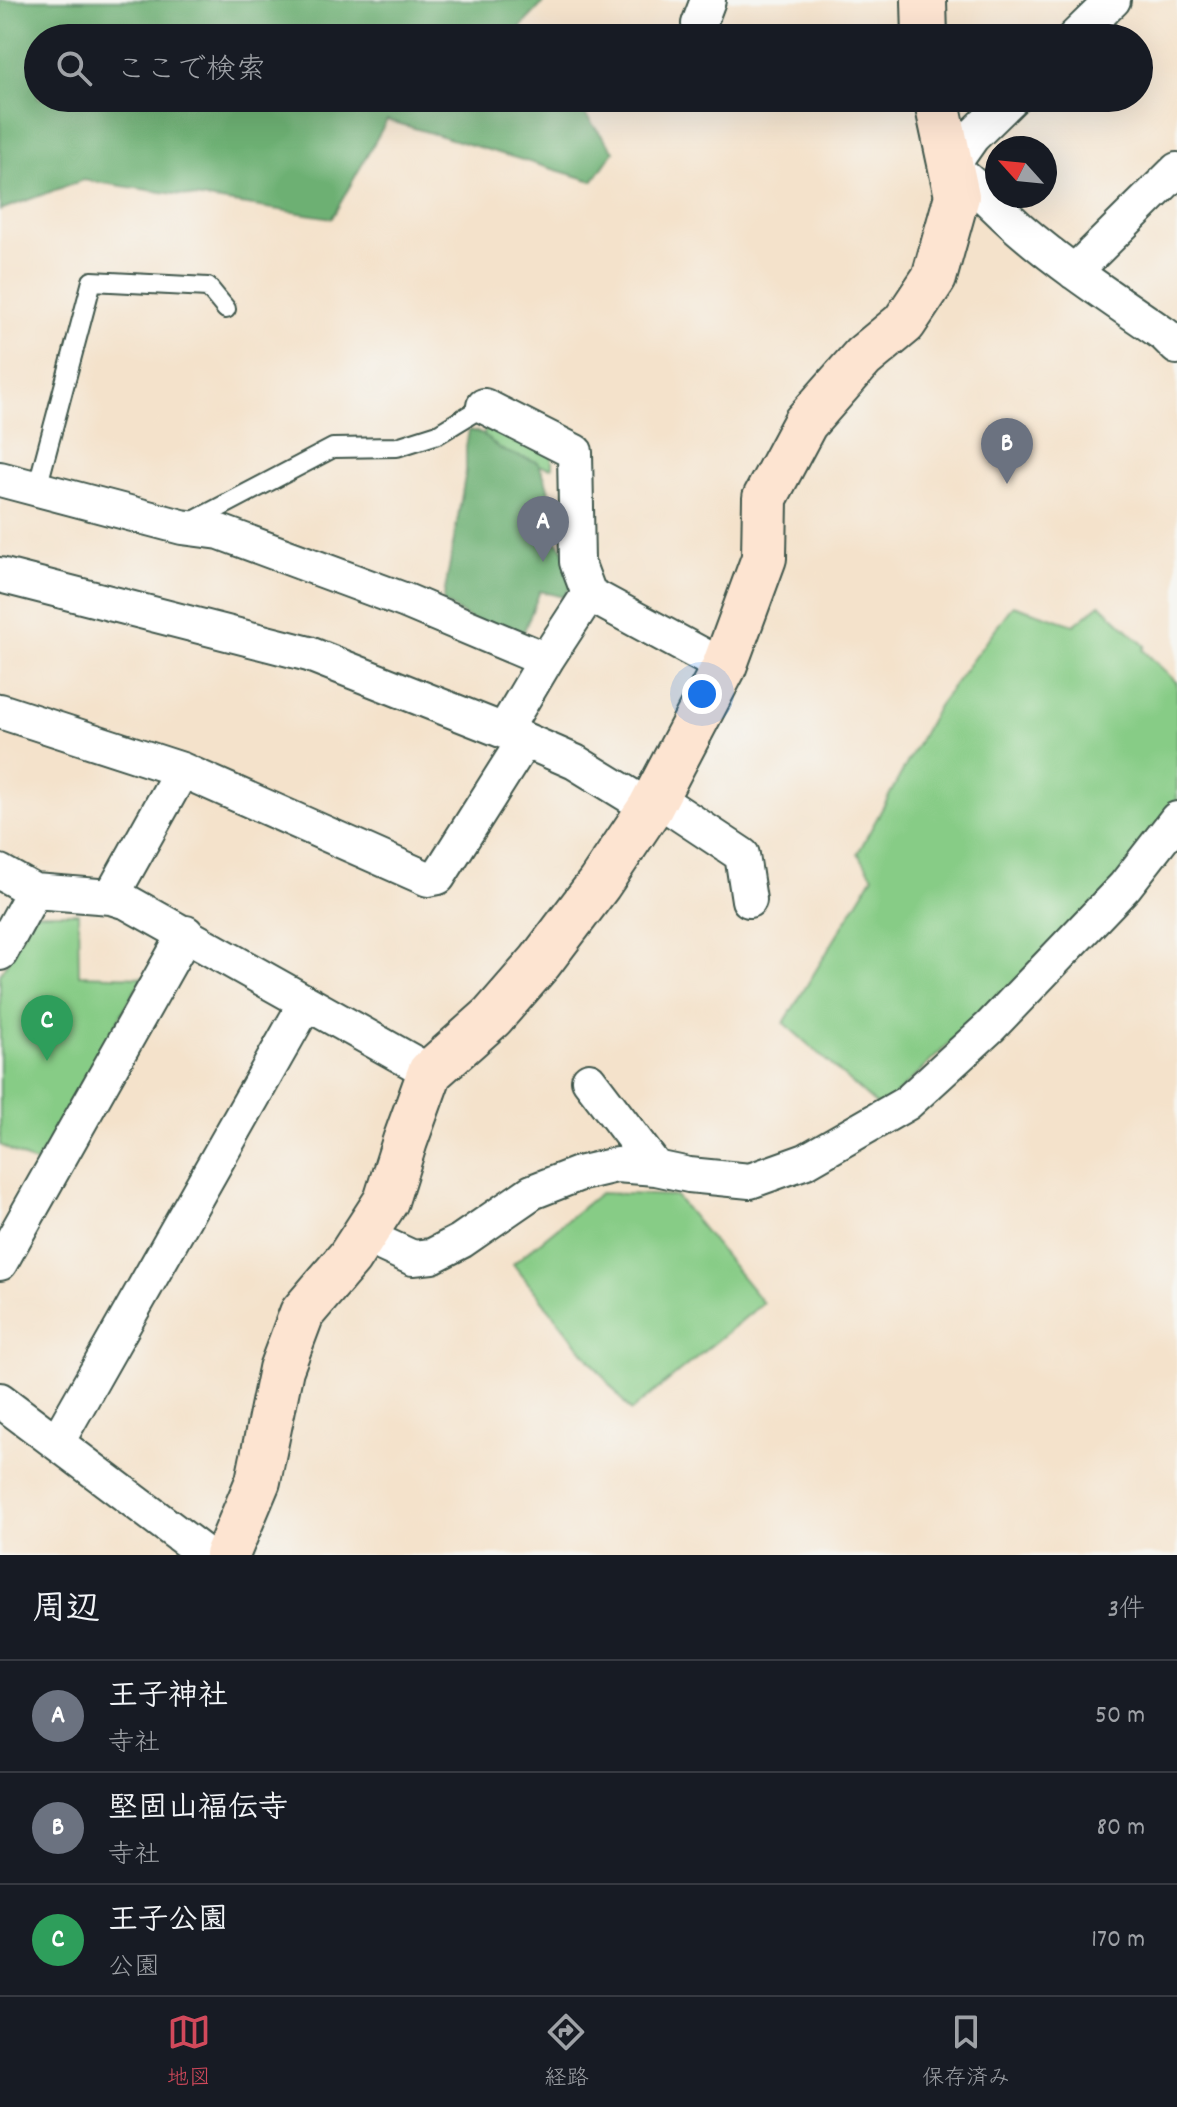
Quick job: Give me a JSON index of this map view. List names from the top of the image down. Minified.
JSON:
{"north":"top left","page":{"search":"ここで検索","pins":["B","A","C"],"heading":["周辺","3件"],"list":[{"mark":"A","name":"王子神社","note":"寺社","value":"50 m"},{"mark":"B","name":"堅固山福伝寺","note":"寺社","value":"80 m"},{"mark":"C","name":"王子公園","note":"公園","value":"170 m"}],"nav":["地図","経路","保存済み"]}}
